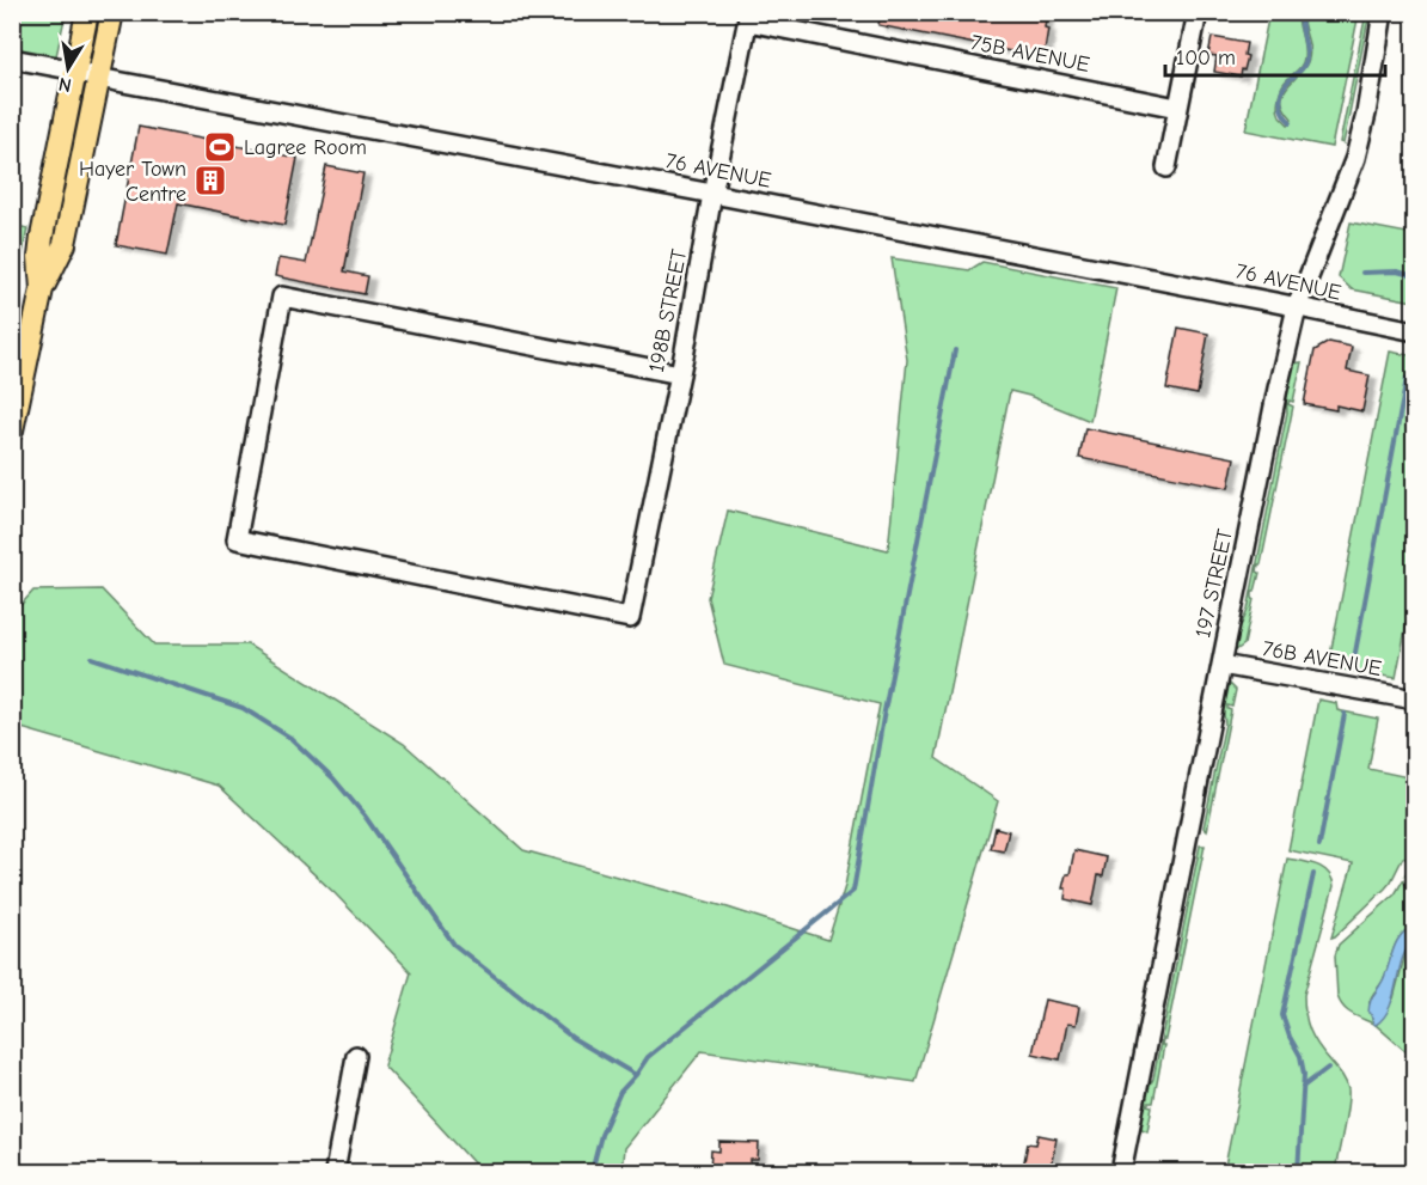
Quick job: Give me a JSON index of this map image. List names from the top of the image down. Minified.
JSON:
{"streets":{"street":["75B AVENUE","76 AVENUE","198B STREET","197 STREET","76B AVENUE"]},"crossings":[["75B AVENUE","198B STREET"],["76 AVENUE","198B STREET"],["76 AVENUE","197 STREET"],["197 STREET","76B AVENUE"]],"places":{"sports":["Lagree Room"],"building":["Hayer Town Centre"]},"scale_bar":"100 m","north":"bottom"}
